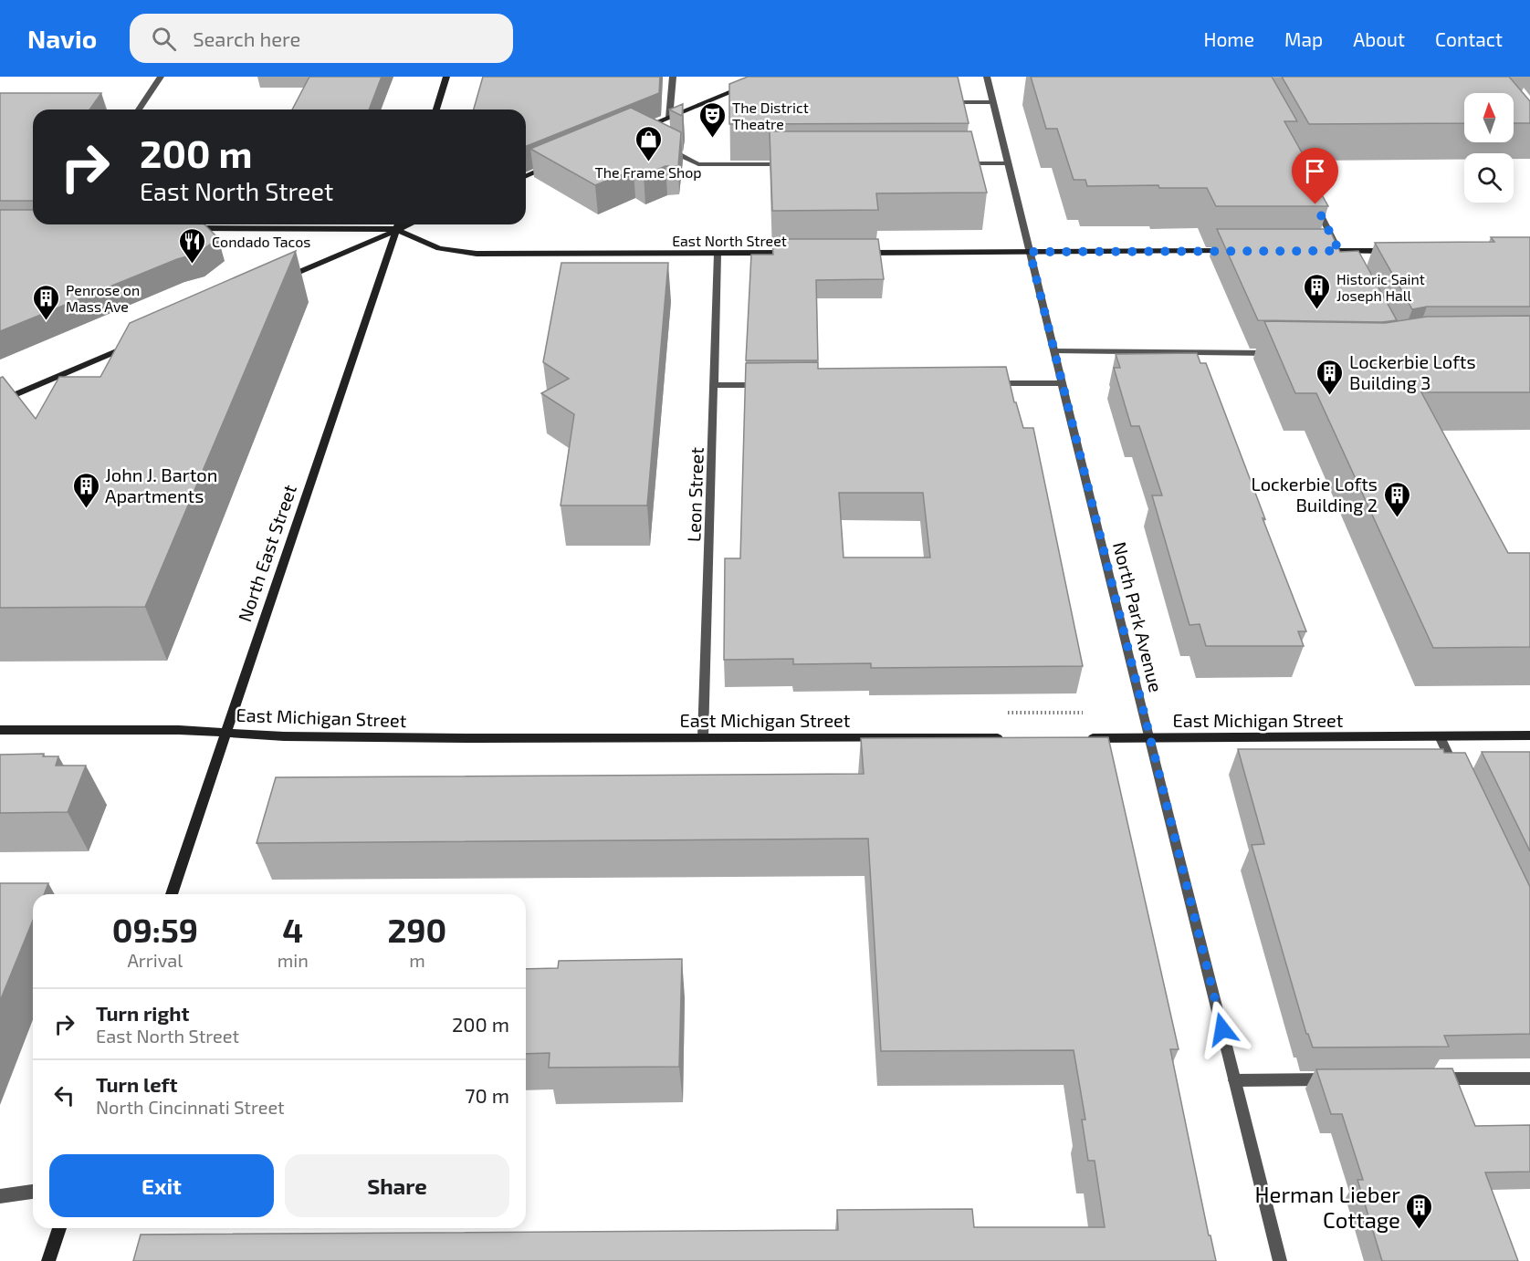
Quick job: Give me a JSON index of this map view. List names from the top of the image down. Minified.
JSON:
{"streets":{"main road":["East North Street","North East Street","East Michigan Street"],"street":["Leon Street","North Park Avenue"]},"crossings":[["East North Street","Leon Street"],["East North Street","North East Street"],["Leon Street","East Michigan Street"],["North East Street","East Michigan Street"],["North Park Avenue","East Michigan Street"]],"places":{"theatre":["The District Theatre"],"shop":["The Frame Shop"],"restaurant":["Condado Tacos"],"building":["Historic Saint Joseph Hall","Penrose on Mass Ave","Lockerbie Lofts Building 3","John J. Barton Apartments","Lockerbie Lofts Building 2","Herman Lieber Cottage"]},"north":"top","page":{"header":"Navio","search":"Search here","nav":["Home","Map","About","Contact"],"turn":["200 m","East North Street"],"eta":["09:59","Arrival","4","min","290","m"],"list":[{"name":"Turn right","note":"East North Street","value":"200 m"},{"name":"Turn left","note":"North Cincinnati Street","value":"70 m"}],"buttons":["Exit","Share"]}}
